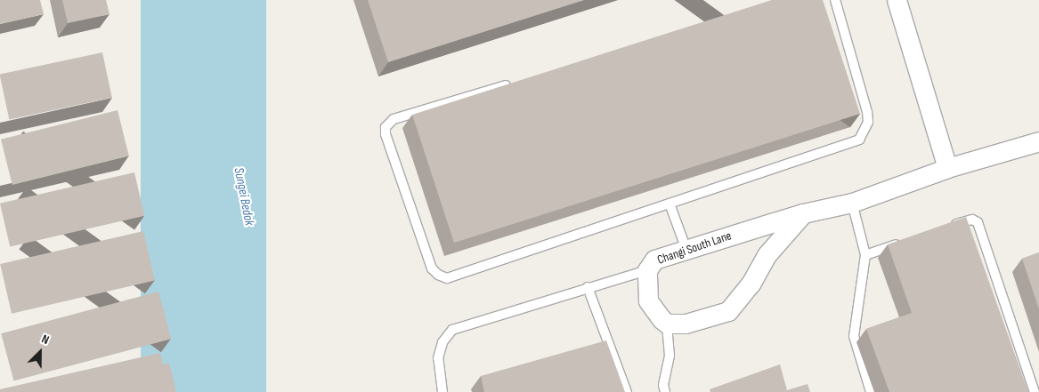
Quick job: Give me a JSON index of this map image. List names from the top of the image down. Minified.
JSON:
{"streets":{"street":["Changi South Lane"]},"water":["Sungei Bedok"],"north":"top right"}
